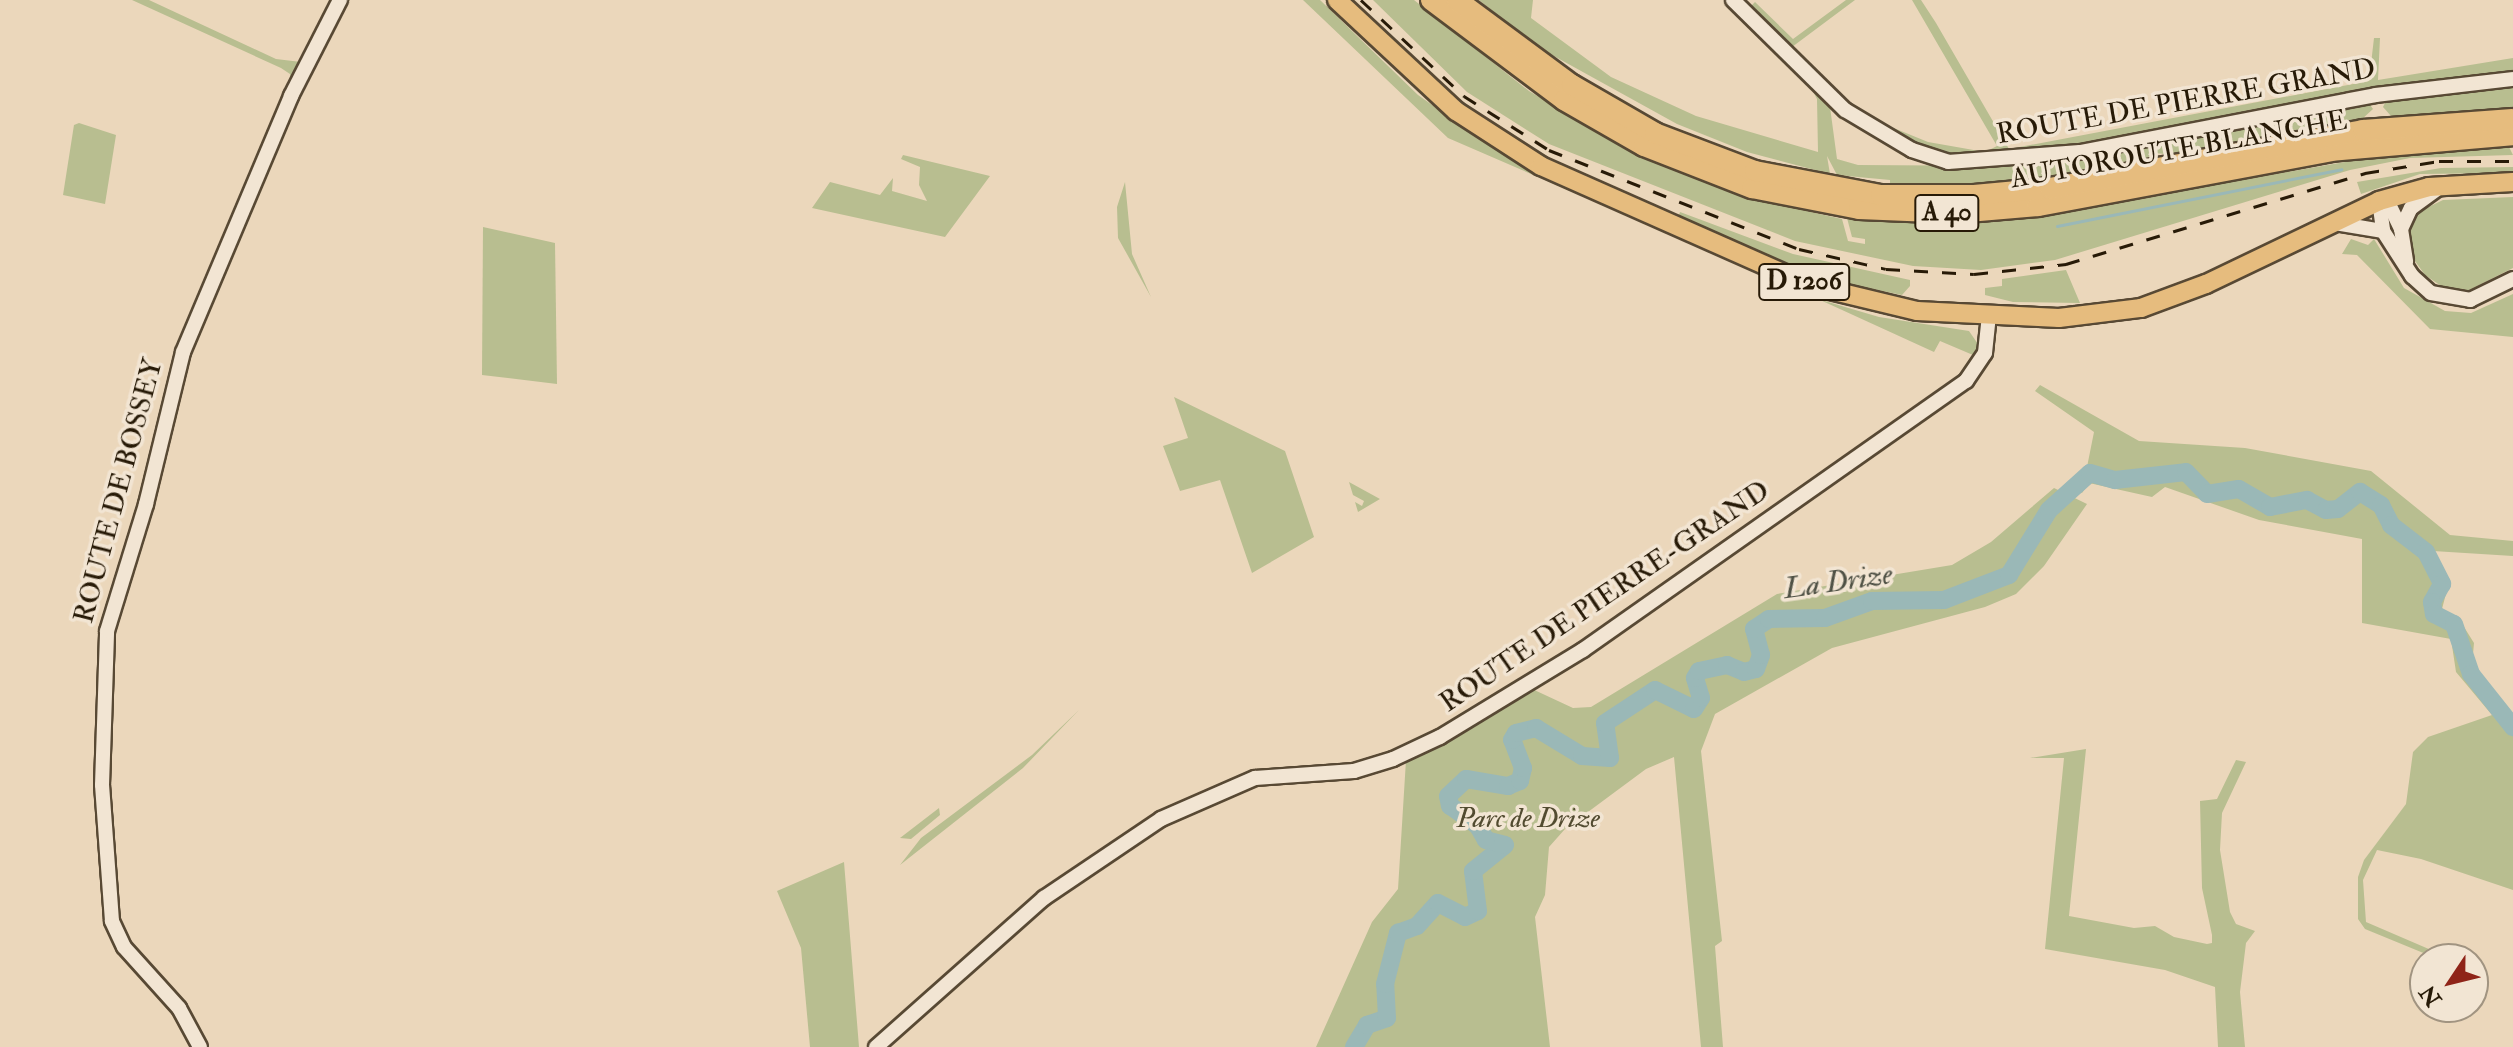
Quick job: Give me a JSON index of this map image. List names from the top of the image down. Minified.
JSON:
{"streets":{"highway":["AUTOROUTE BLANCHE","A 40"],"main road":["D 1206"],"street":["ROUTE DE PIERRE GRAND","ROUTE DE BOSSEY","ROUTE DE PIERRE-GRAND"]},"crossings":[["D 1206","ROUTE DE PIERRE-GRAND"]],"water":["La Drize"],"parks":["Parc de Drize"],"north":"bottom left"}
